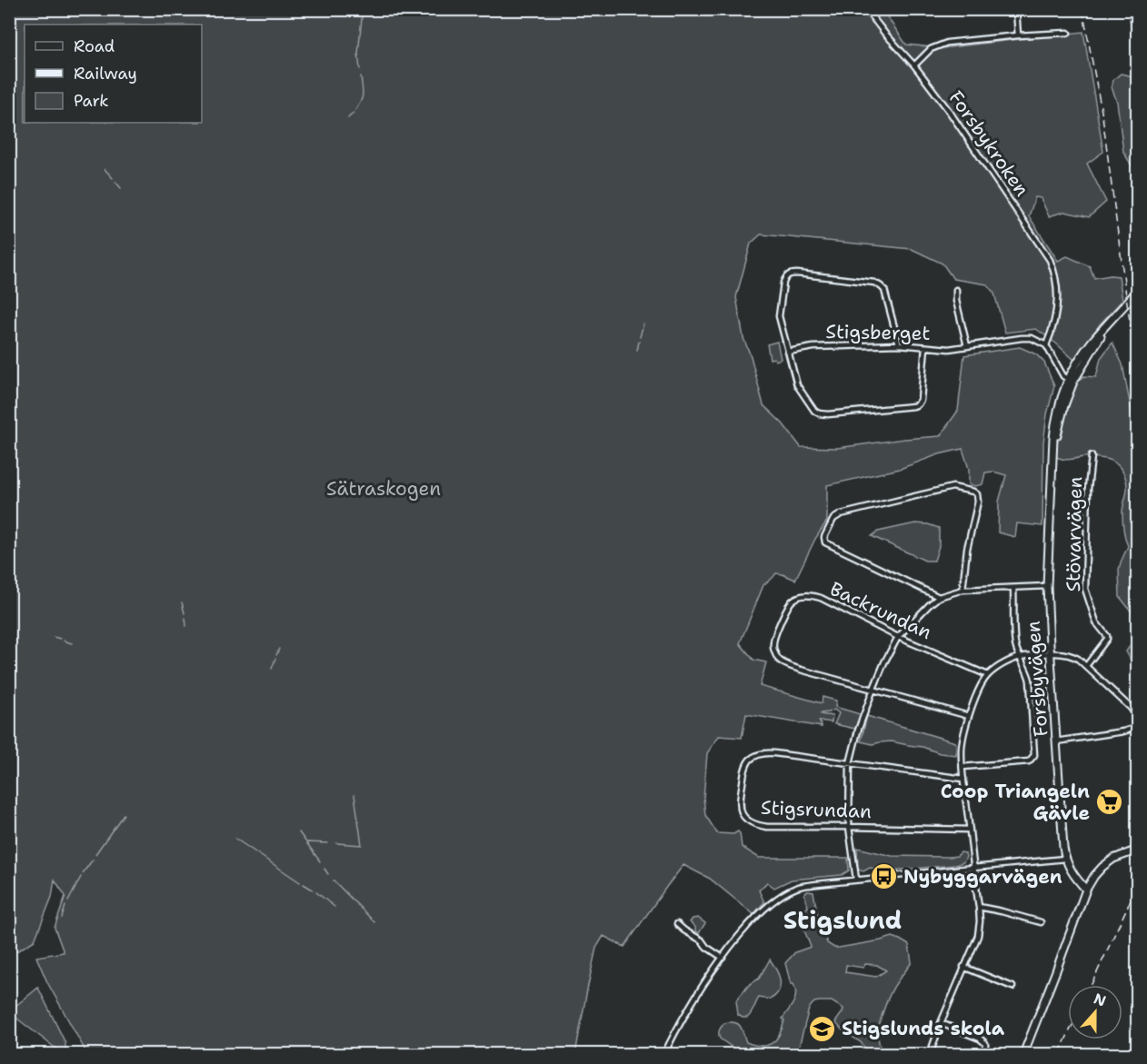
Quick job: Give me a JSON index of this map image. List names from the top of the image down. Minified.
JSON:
{"streets":{"street":["Forsbykroken","Stigsberget","Stövarvägen","Backrundan","Forsbyvägen","Stigsrundan"]},"crossings":[["Forsbykroken","Stigsberget"]],"districts":["Stigslund"],"parks":["Sätraskogen"],"places":{"supermarket":["Coop Triangeln Gävle"],"bus stop":["Nybyggarvägen"],"school or university":["Stigslunds skola"]},"legend":["Road","Railway","Park"],"north":"top"}
